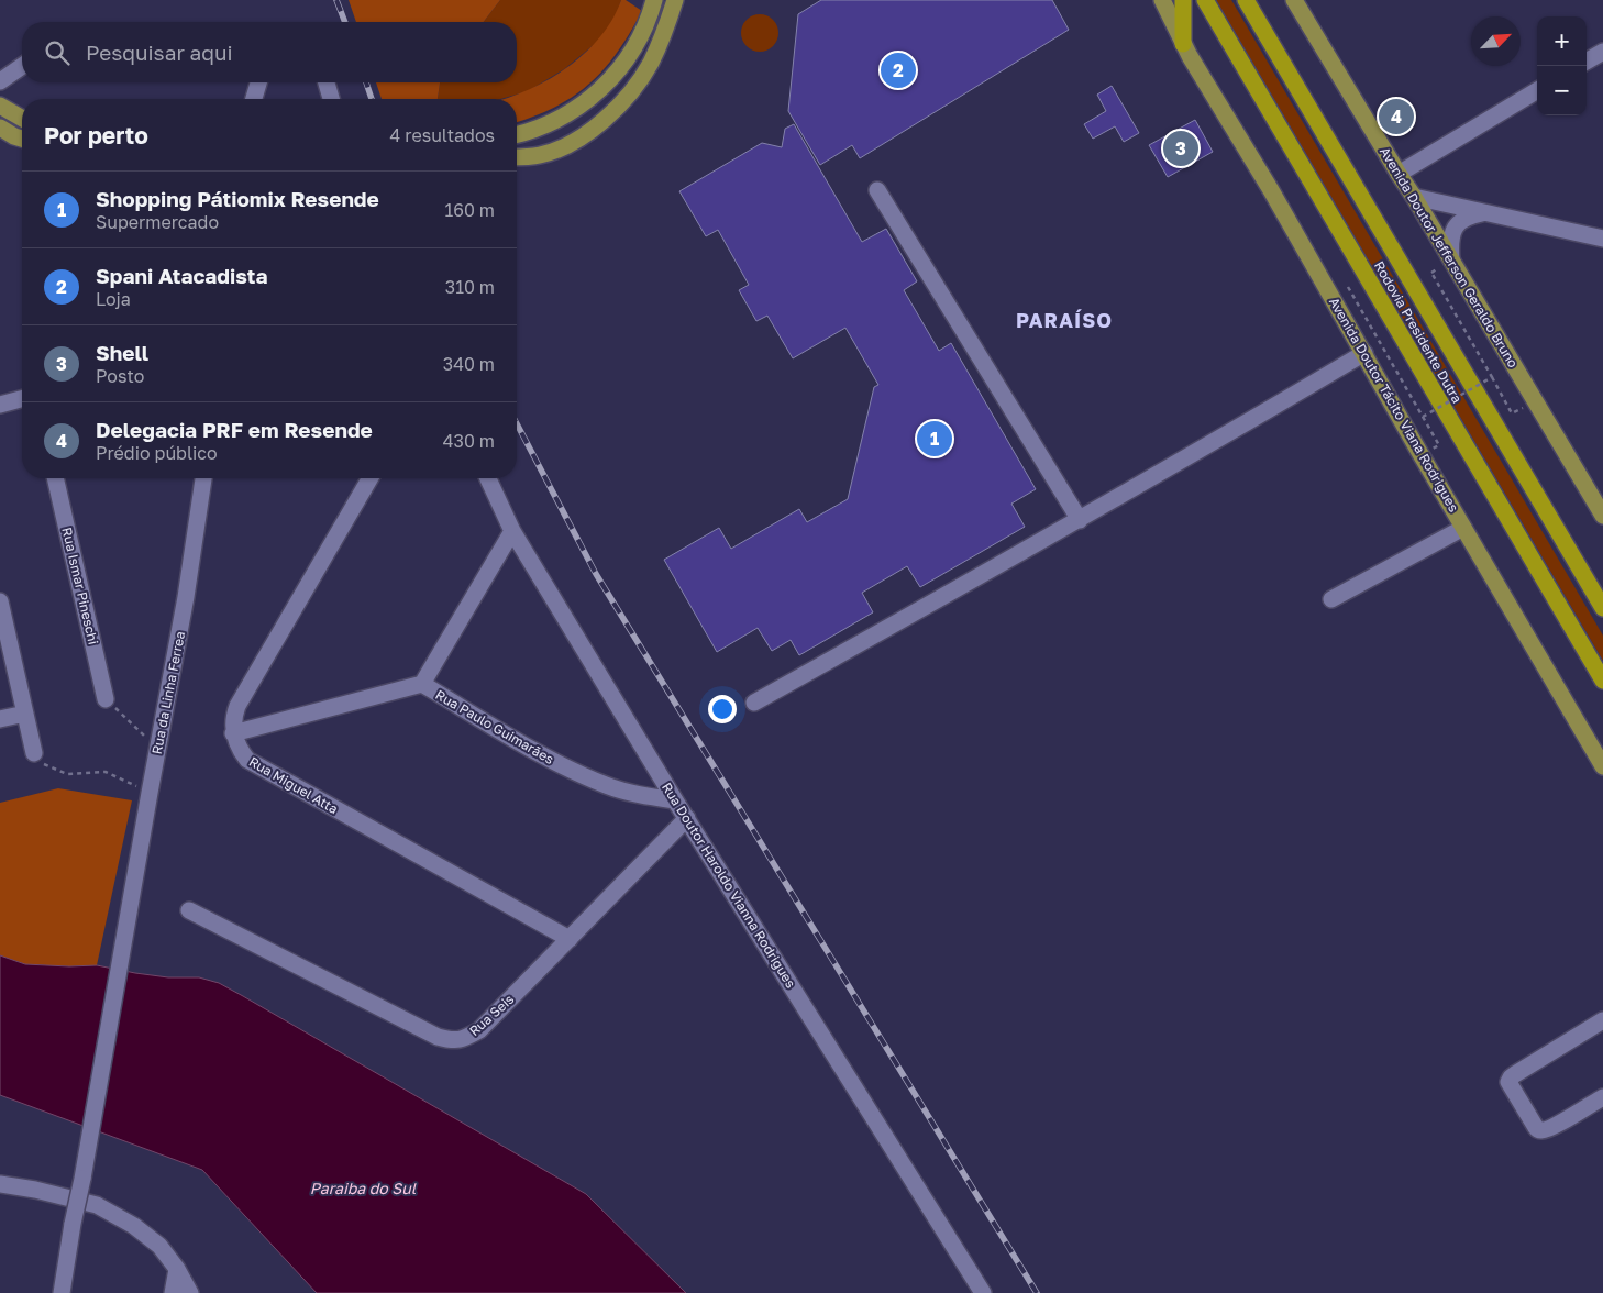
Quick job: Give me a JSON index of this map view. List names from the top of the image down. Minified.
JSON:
{"streets":{"highway":["Rodovia Presidente Dutra"],"main road":["Avenida Doutor Jefferson Geraldo Bruno","Avenida Doutor Tácito Viana Rodrigues"],"street":["Rua Ismar Pineschi","Rua da Linha Ferrea","Rua Paulo Guimarães","Rua Miguel Atta","Rua Doutor Haroldo Vianna Rodrigues","Rua Seis"]},"crossings":[["Rua Paulo Guimarães","Rua Doutor Haroldo Vianna Rodrigues"],["Rua Miguel Atta","Rua Seis"],["Rua Doutor Haroldo Vianna Rodrigues","Rua Seis"]],"districts":["PARAÍSO"],"water":["Paraiba do Sul"],"north":"top right","page":{"map_buttons":["+","−"],"search":"Pesquisar aqui","pins":["2","4","3","1"],"heading":["Por perto","4 resultados"],"list":[{"mark":"1","name":"Shopping Pátiomix Resende","note":"Supermercado","value":"160 m"},{"mark":"2","name":"Spani Atacadista","note":"Loja","value":"310 m"},{"mark":"3","name":"Shell","note":"Posto","value":"340 m"},{"mark":"4","name":"Delegacia PRF em Resende","note":"Prédio público","value":"430 m"}]}}
